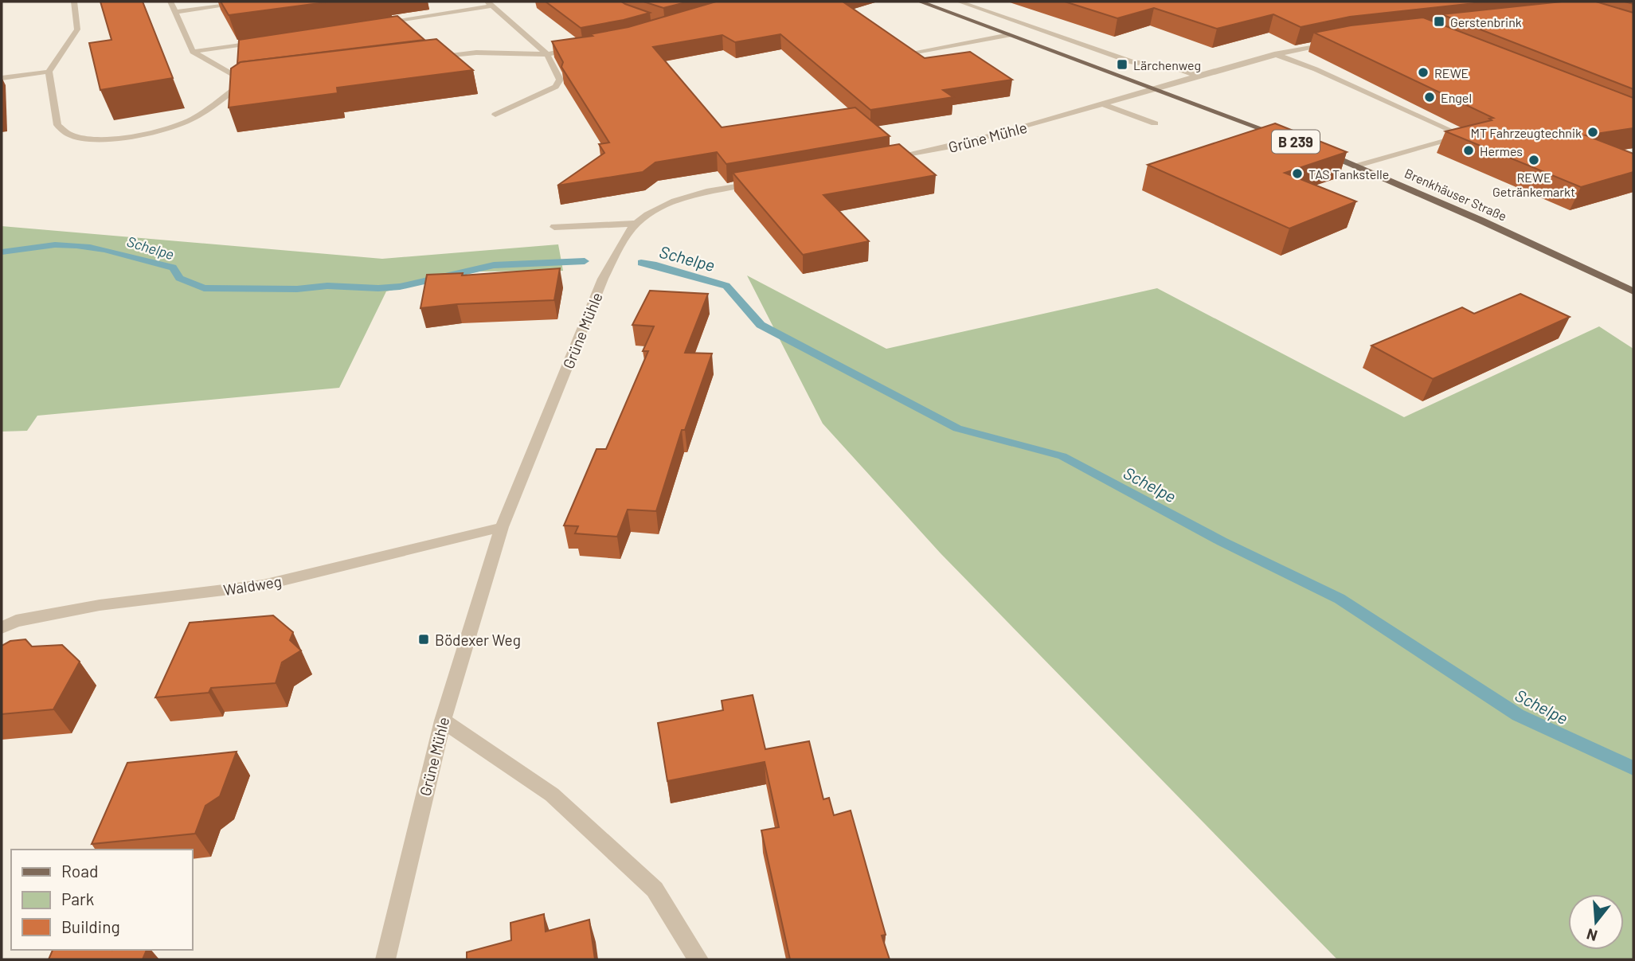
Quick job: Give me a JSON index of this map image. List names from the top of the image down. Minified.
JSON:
{"streets":{"main road":["B 239","Brenkhäuser Straße"],"street":["Grüne Mühle","Waldweg"]},"crossings":[["Grüne Mühle","B 239"],["Grüne Mühle","Waldweg"]],"water":["Schelpe"],"places":{"transit":["Gerstenbrink","Lärchenweg","Bödexer Weg"],"other":["REWE","Engel","MT Fahrzeugtechnik","Hermes","REWE Getränkemarkt","TAS Tankstelle"]},"legend":["Road","Park","Building"],"north":"bottom"}
